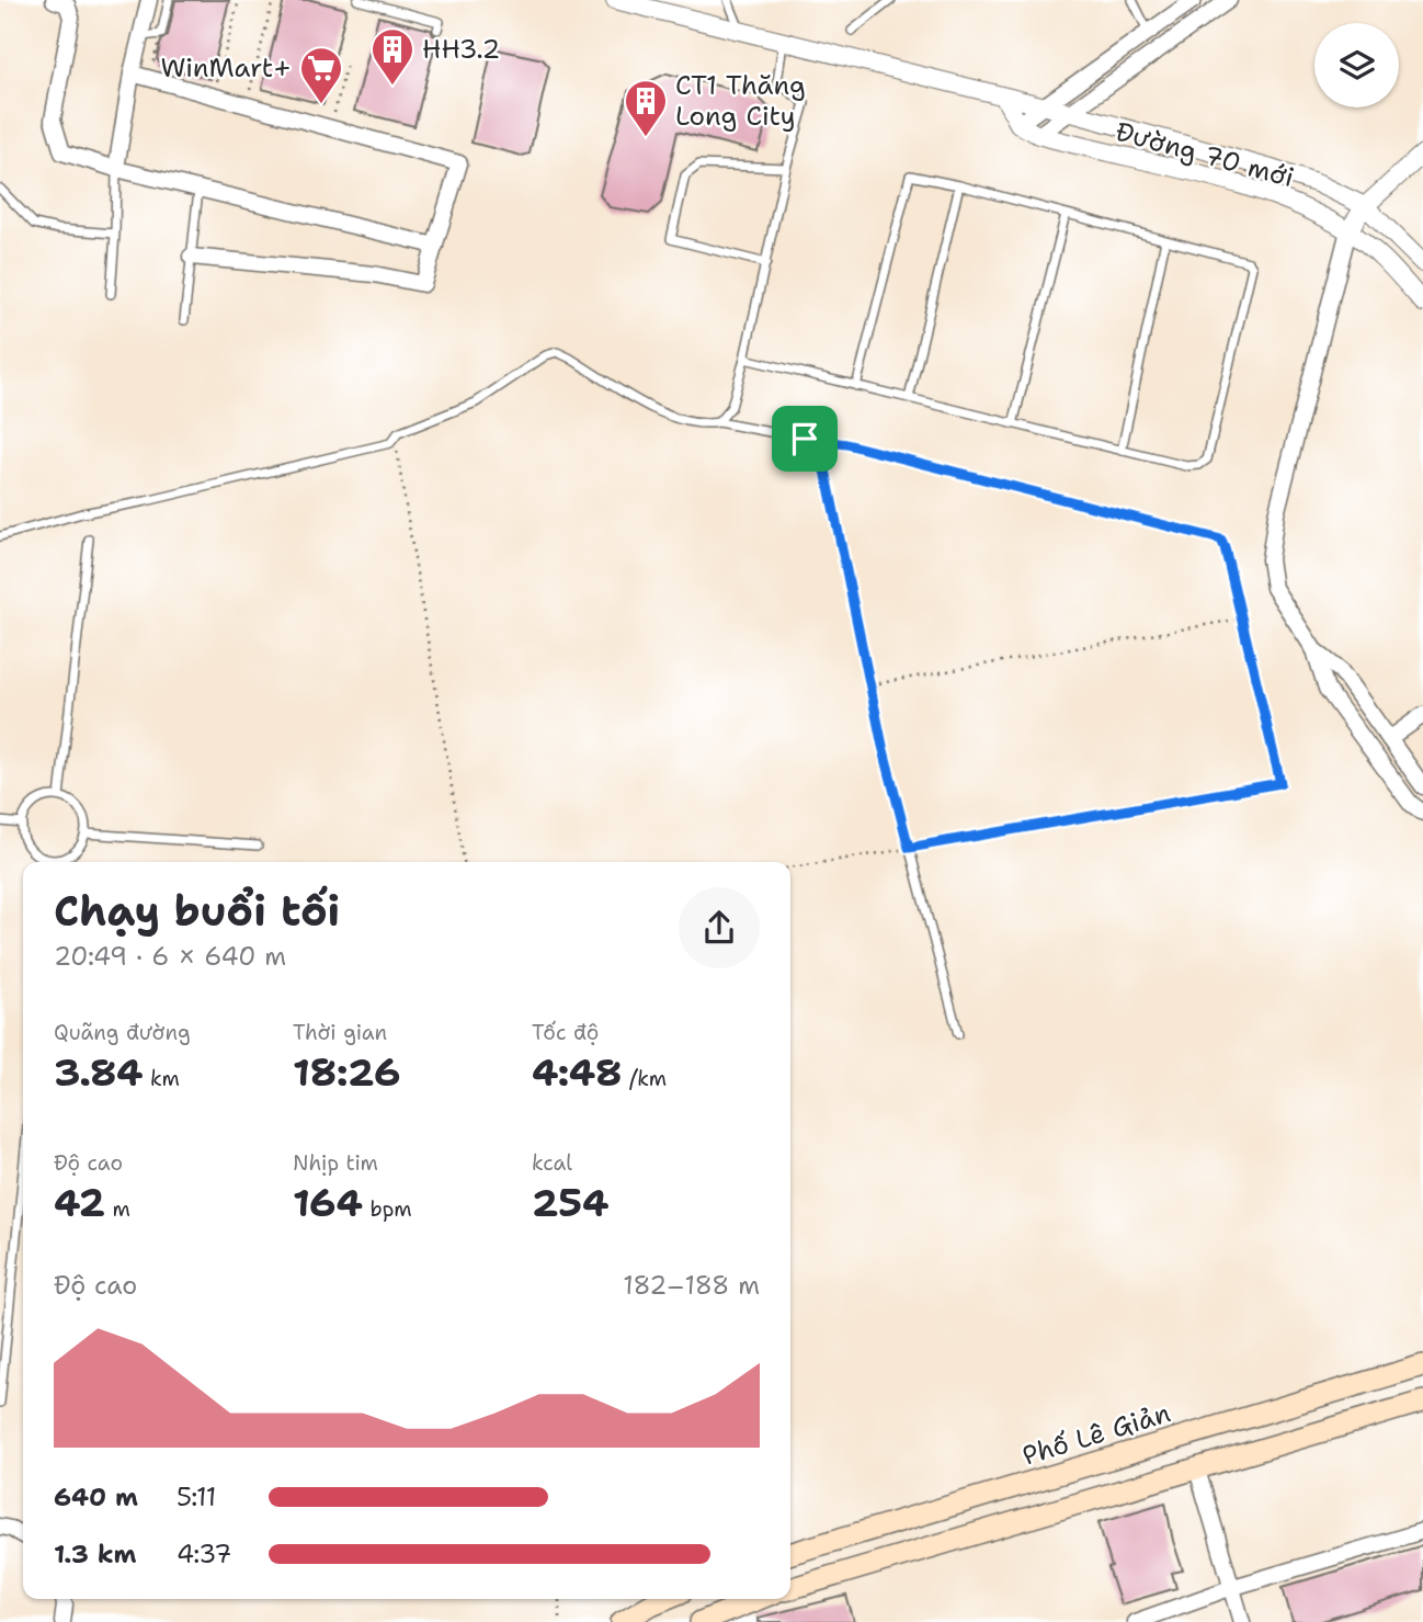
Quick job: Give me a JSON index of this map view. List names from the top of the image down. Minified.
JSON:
{"streets":{"main road":["Phố Lê Giản"],"street":["Đường 70 mới"]},"places":{"building":["HH3.2","CT1 Thăng Long City"],"supermarket":["WinMart+"]},"page":{"heading":["Chạy buổi tối","20:49 · 6 × 640 m"],"stats":[["Quãng đường","3.84 km"],["Thời gian","18:26"],["Tốc độ","4:48 /km"],["Độ cao","42 m"],["Nhịp tim","164 bpm"],["kcal","254"]],"chart":["Độ cao","182–188 m"],"list":[{"name":"640 m","note":"5:11"},{"name":"1.3 km","note":"4:37"}]}}
